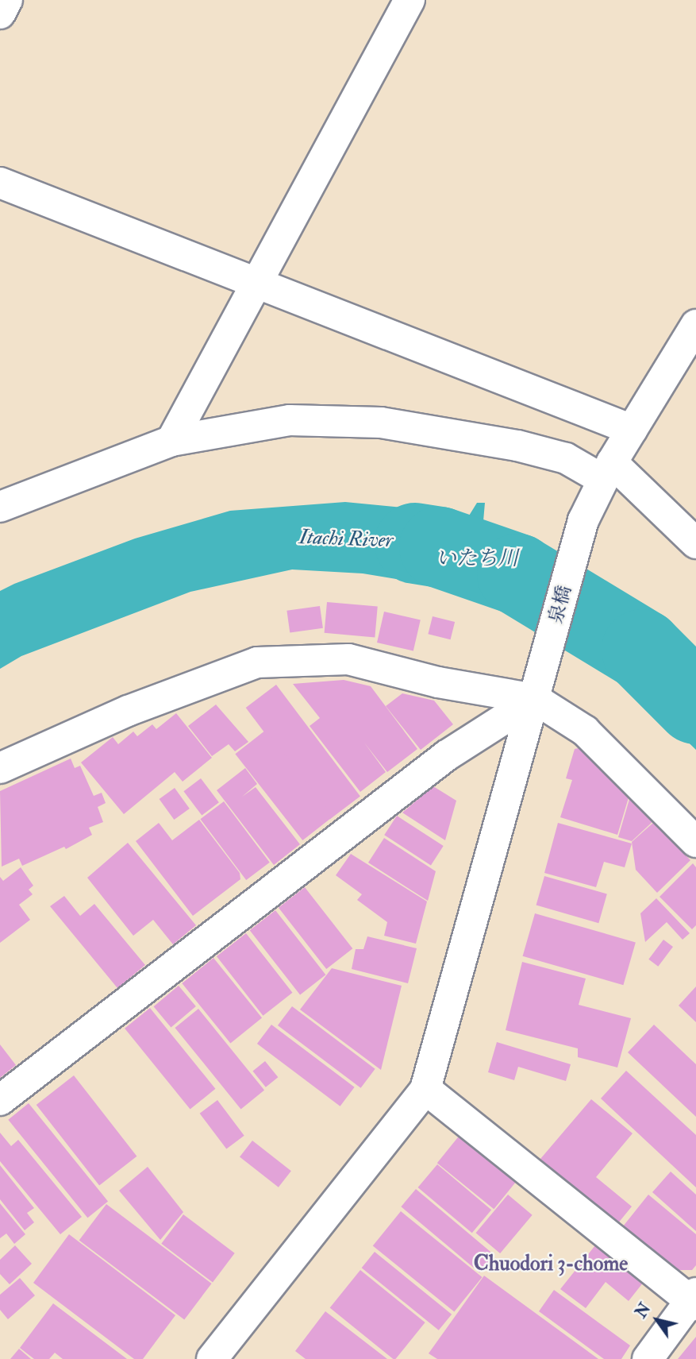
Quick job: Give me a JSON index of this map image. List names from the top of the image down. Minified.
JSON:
{"streets":{"street":["泉橋"]},"districts":["Chuodori 3-chome"],"water":["Itachi River","いたち川"],"north":"top left"}
